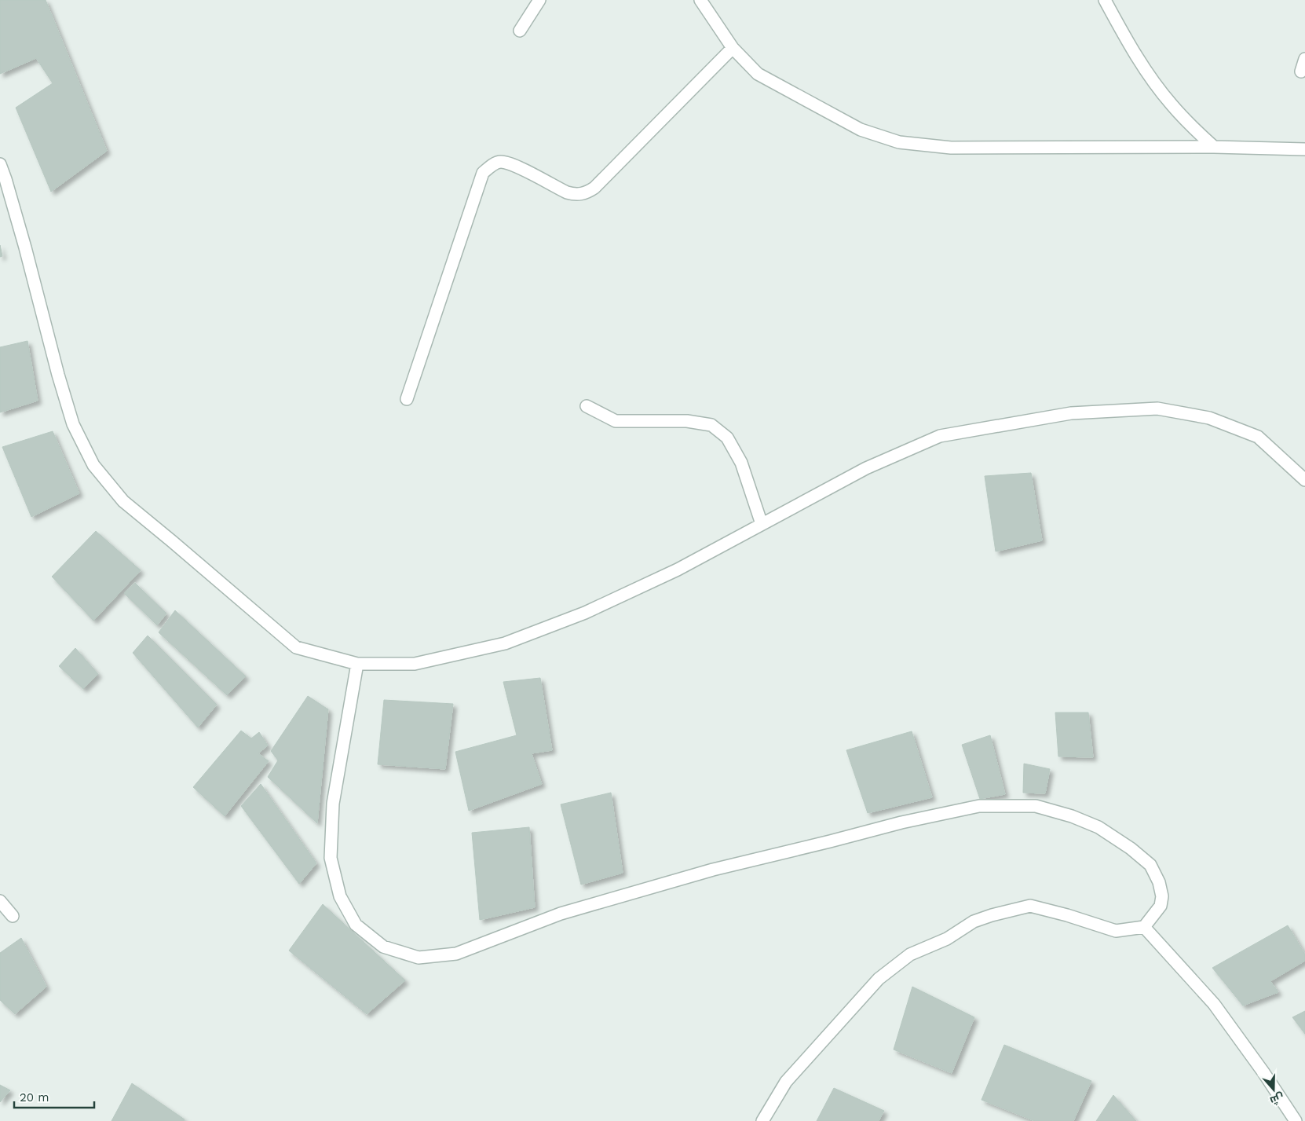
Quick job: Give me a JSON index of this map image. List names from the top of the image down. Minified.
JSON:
{"scale_bar":"20 m","north":"bottom"}
